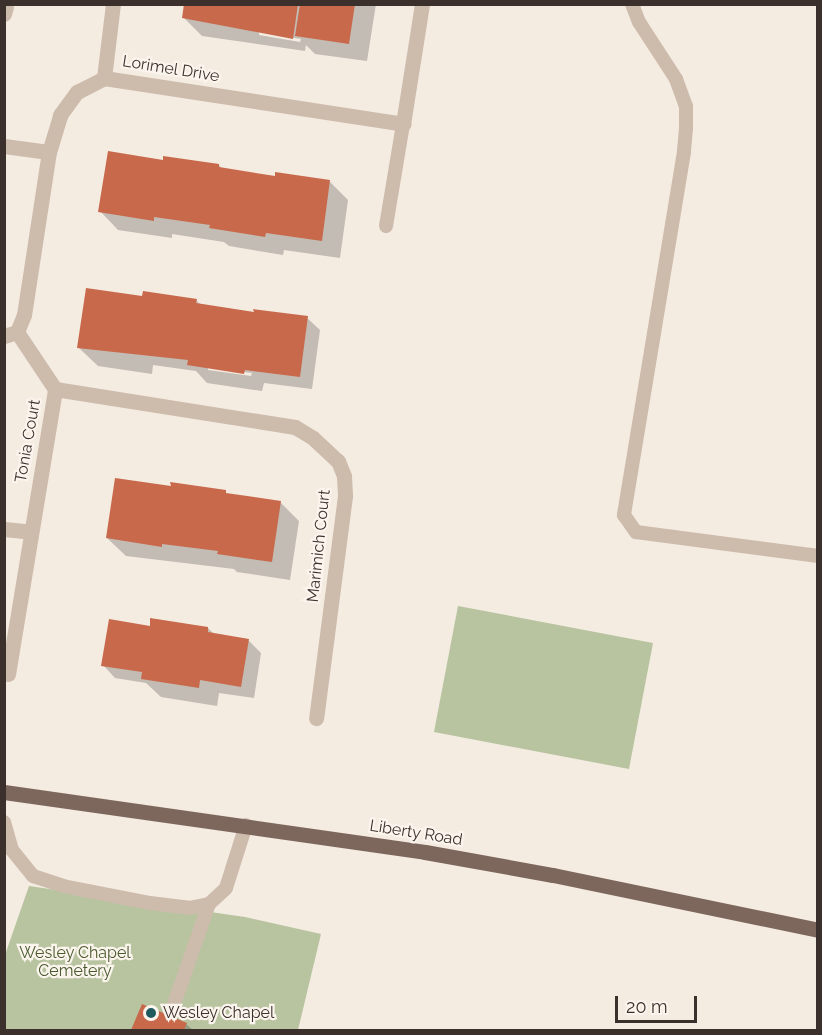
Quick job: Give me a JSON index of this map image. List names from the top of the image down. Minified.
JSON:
{"streets":{"main road":["Liberty Road"],"street":["Lorimel Drive","Tonia Court","Marimich Court"]},"crossings":[["Lorimel Drive","Tonia Court"],["Tonia Court","Marimich Court"]],"parks":["Wesley Chapel Cemetery"],"places":["Wesley Chapel"],"scale_bar":"20 m"}
